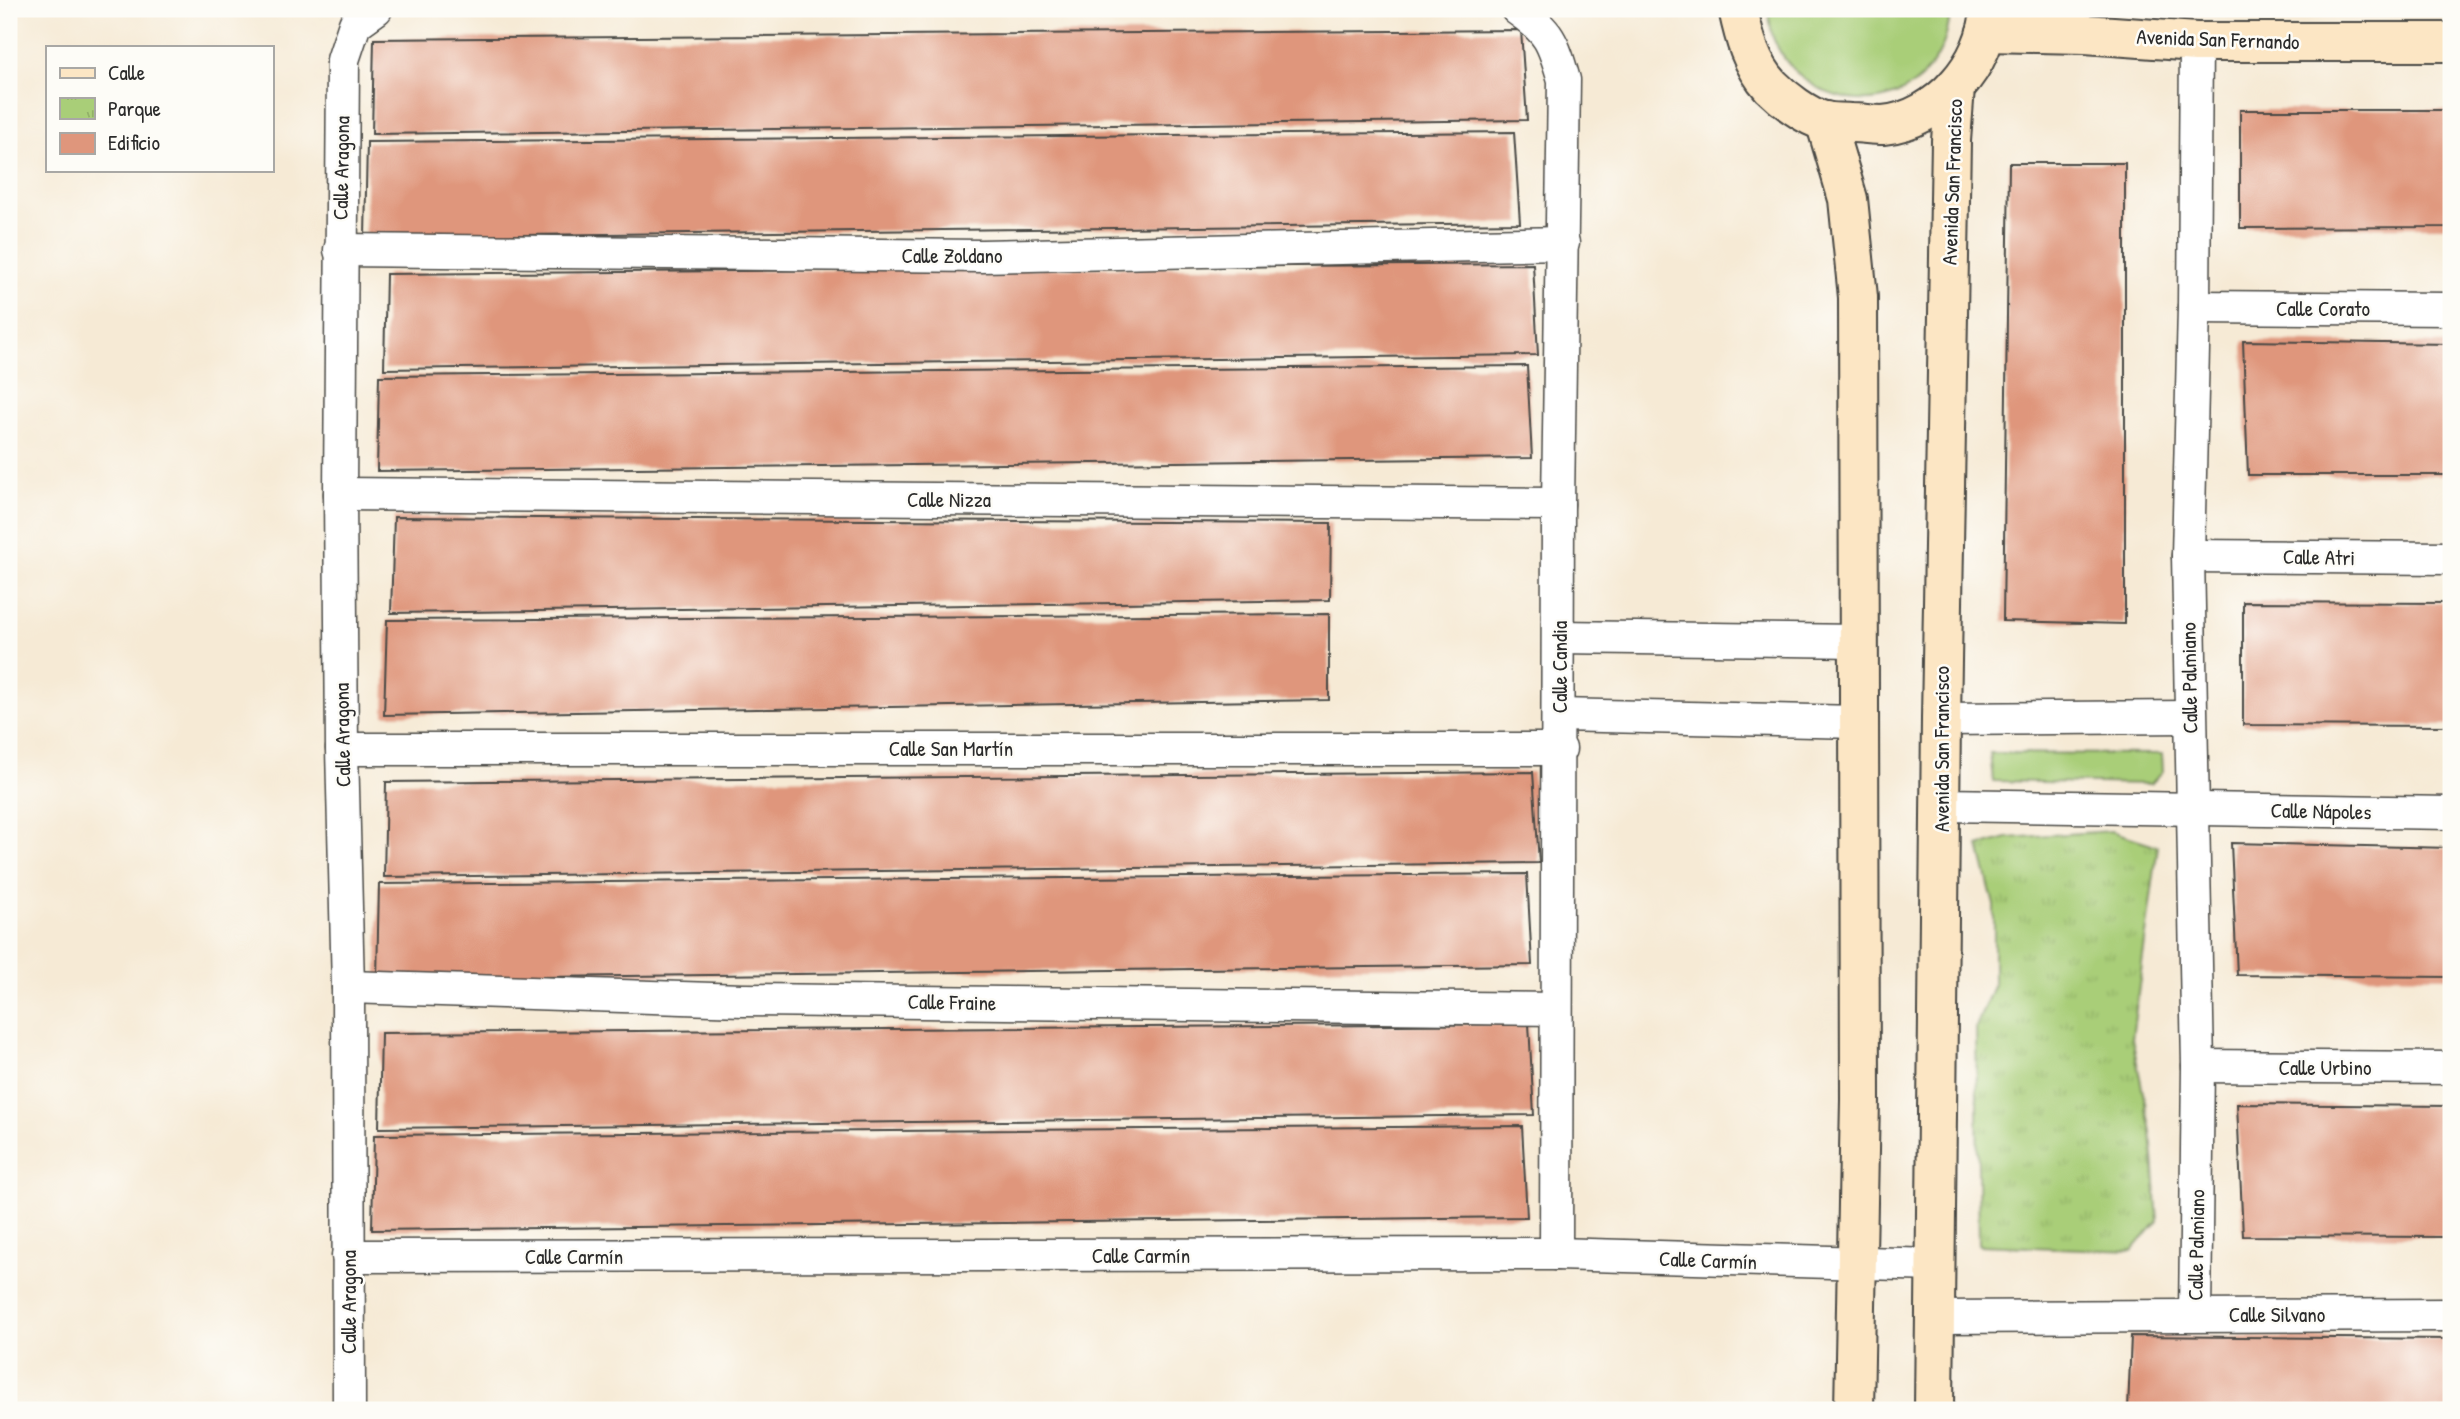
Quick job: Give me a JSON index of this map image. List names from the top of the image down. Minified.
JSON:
{"streets":{"street":["Avenida San Fernando","Calle Aragona","Avenida San Francisco","Calle Zoldano","Calle Corato","Calle Nizza","Calle Atri","Calle Candia","Calle Palmiano","Calle San Martín","Calle Nápoles","Calle Fraine","Calle Urbino","Calle Carmín","Calle Silvano"]},"crossings":[["Avenida San Fernando","Calle Palmiano"],["Calle Aragona","Calle Zoldano"],["Calle Aragona","Calle Nizza"],["Calle Aragona","Calle San Martín"],["Calle Aragona","Calle Fraine"],["Calle Aragona","Calle Carmín"],["Avenida San Francisco","Calle Nápoles"],["Avenida San Francisco","Calle Carmín"],["Avenida San Francisco","Calle Silvano"],["Calle Zoldano","Calle Candia"],["Calle Corato","Calle Palmiano"],["Calle Nizza","Calle Candia"],["Calle Atri","Calle Palmiano"],["Calle Candia","Calle San Martín"],["Calle Candia","Calle Fraine"],["Calle Candia","Calle Carmín"],["Calle Palmiano","Calle Nápoles"],["Calle Palmiano","Calle Urbino"],["Calle Palmiano","Calle Silvano"]],"legend":["Calle","Parque","Edificio"]}
